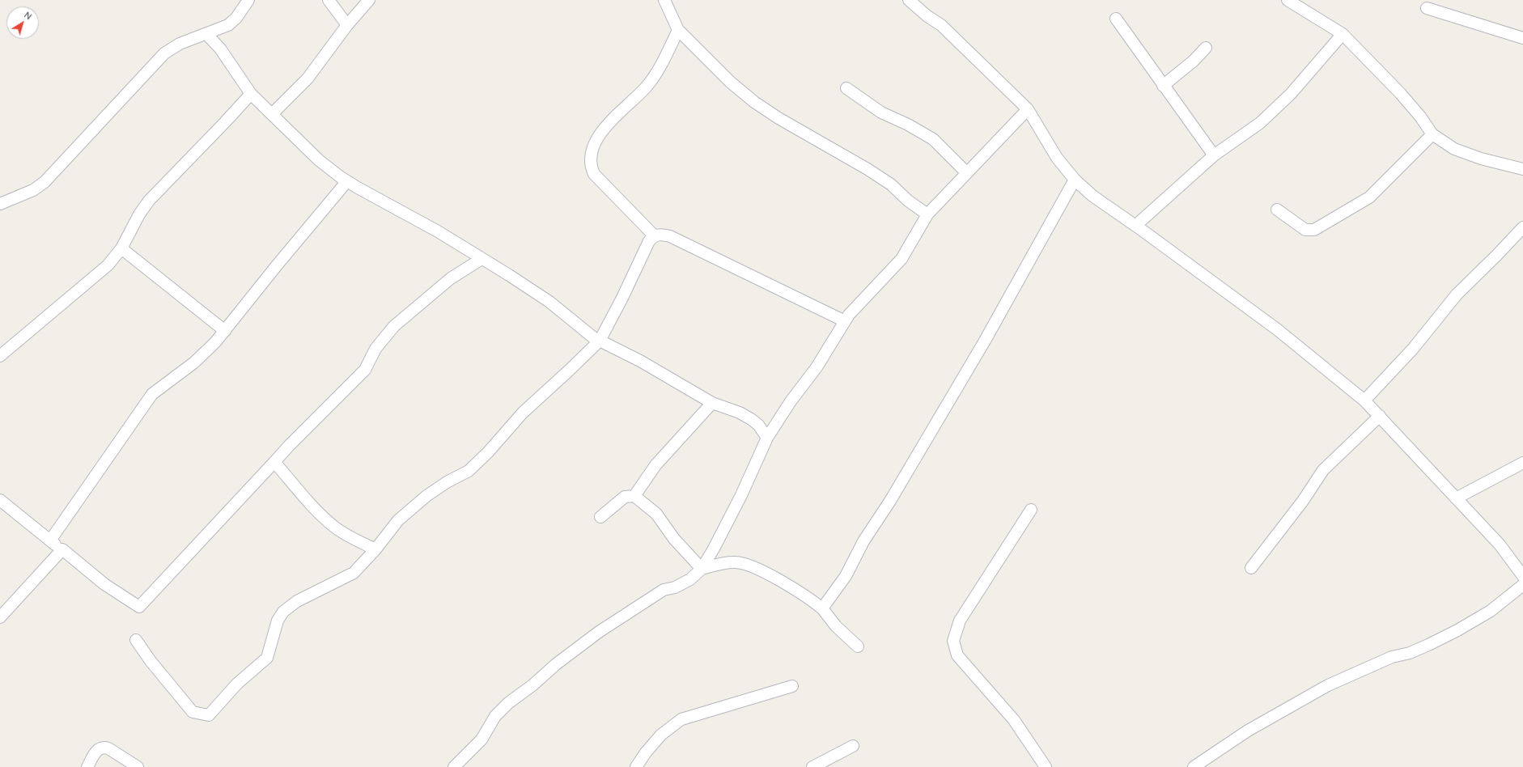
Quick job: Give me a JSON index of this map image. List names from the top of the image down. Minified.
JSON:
{"north":"top right"}
